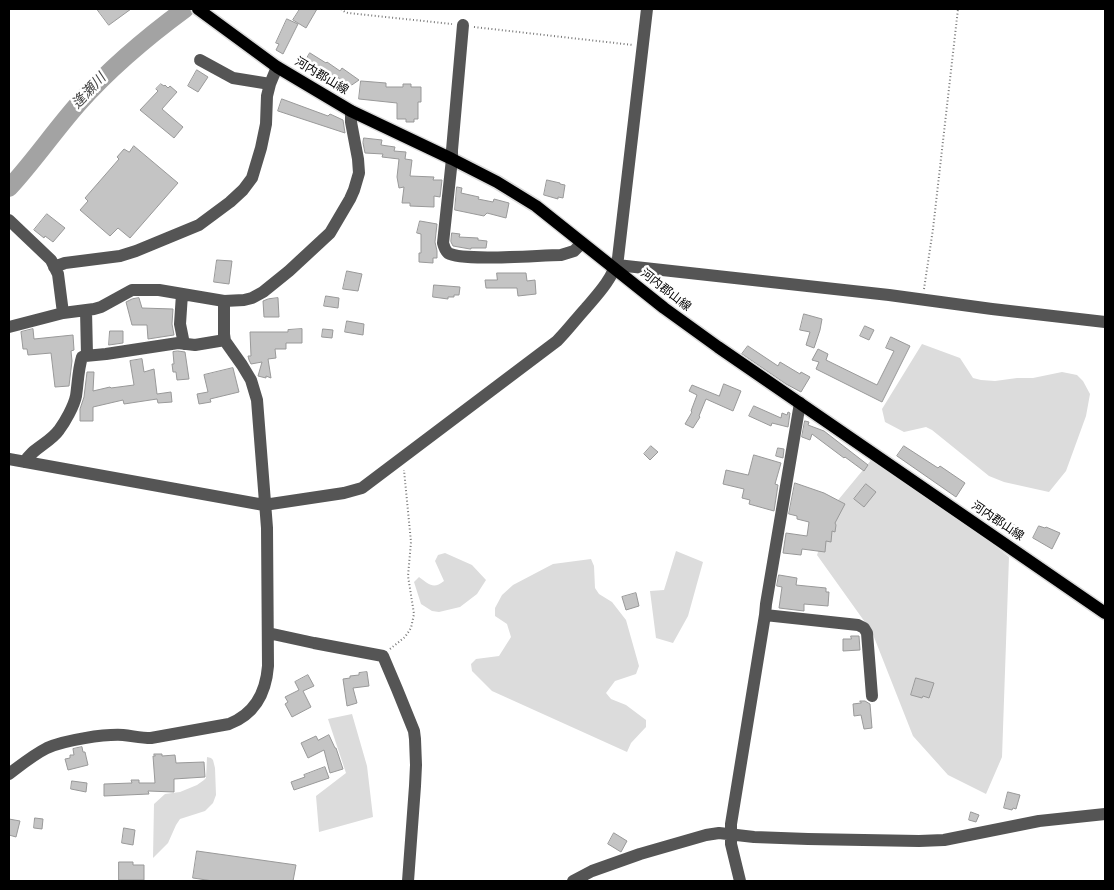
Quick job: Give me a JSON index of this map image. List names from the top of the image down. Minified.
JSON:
{"streets":{"main road":["河内郡山線"]},"water":["逢瀬川"]}
